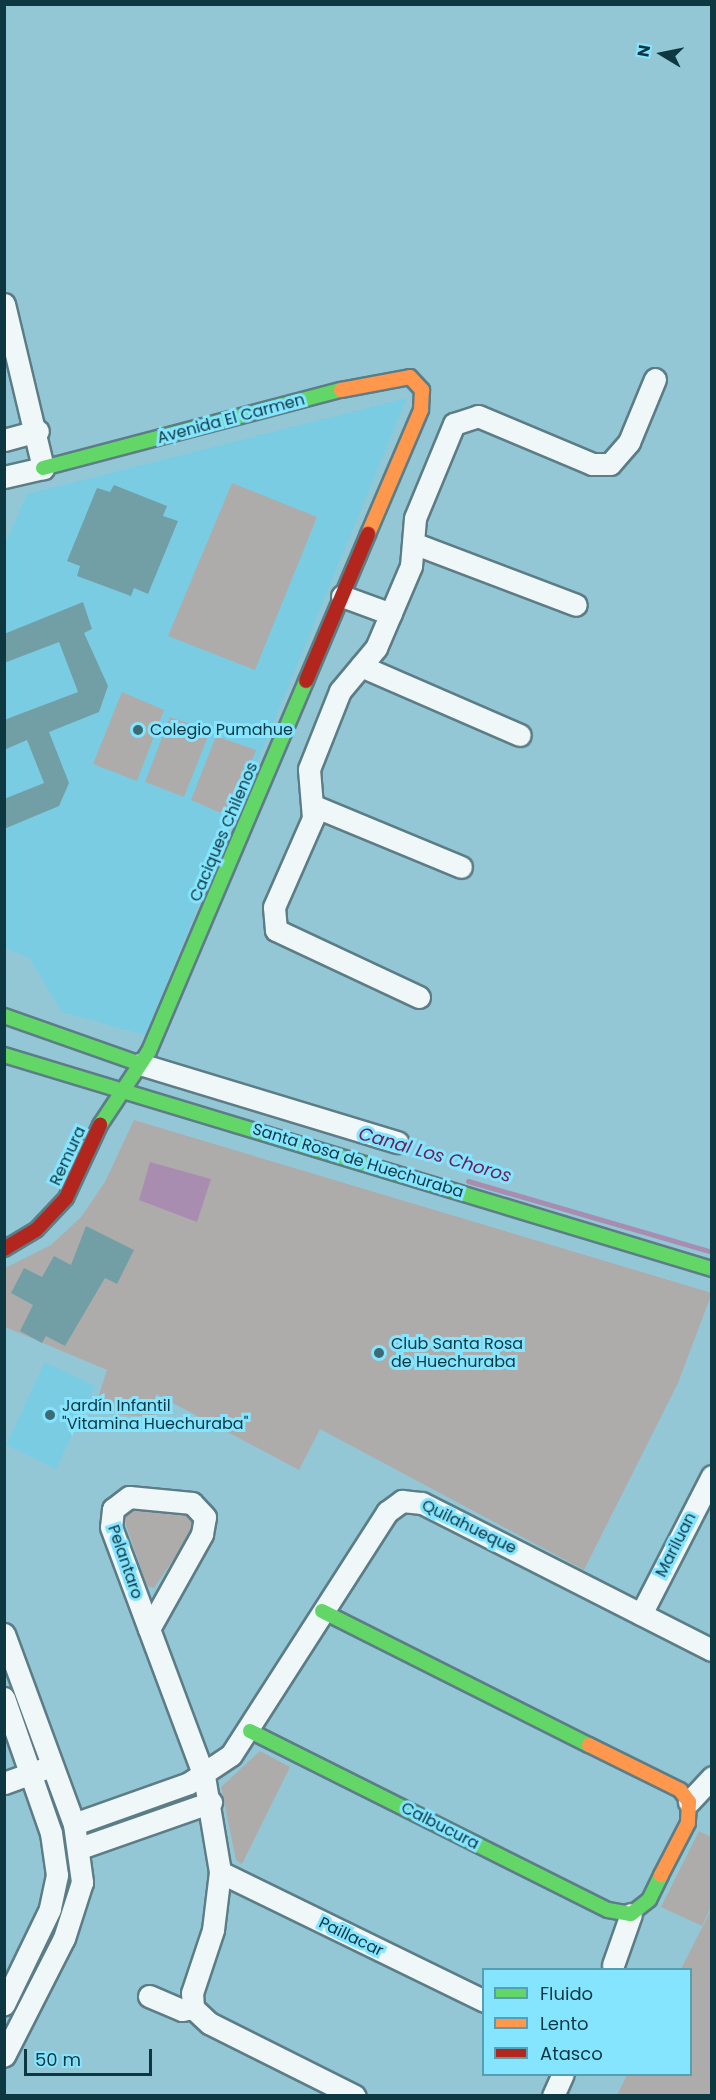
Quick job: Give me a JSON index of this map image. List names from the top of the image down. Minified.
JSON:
{"streets":{"street":["Avenida El Carmen","Caciques Chilenos","Remura","Santa Rosa de Huechuraba","Quilahueque","Mariluan","Pelantaro","Calbucura","Paillacar"]},"crossings":[["Avenida El Carmen","Caciques Chilenos"],["Caciques Chilenos","Remura"],["Caciques Chilenos","Santa Rosa de Huechuraba"],["Remura","Santa Rosa de Huechuraba"],["Quilahueque","Mariluan"],["Quilahueque","Pelantaro"],["Quilahueque","Calbucura"]],"water":["Canal Los Choros"],"places":["Colegio Pumahue","Club Santa Rosa de Huechuraba","Jardín Infantil \"Vitamina Huechuraba\""],"legend":["Fluido","Lento","Atasco"],"scale_bar":"50 m","north":"left"}
